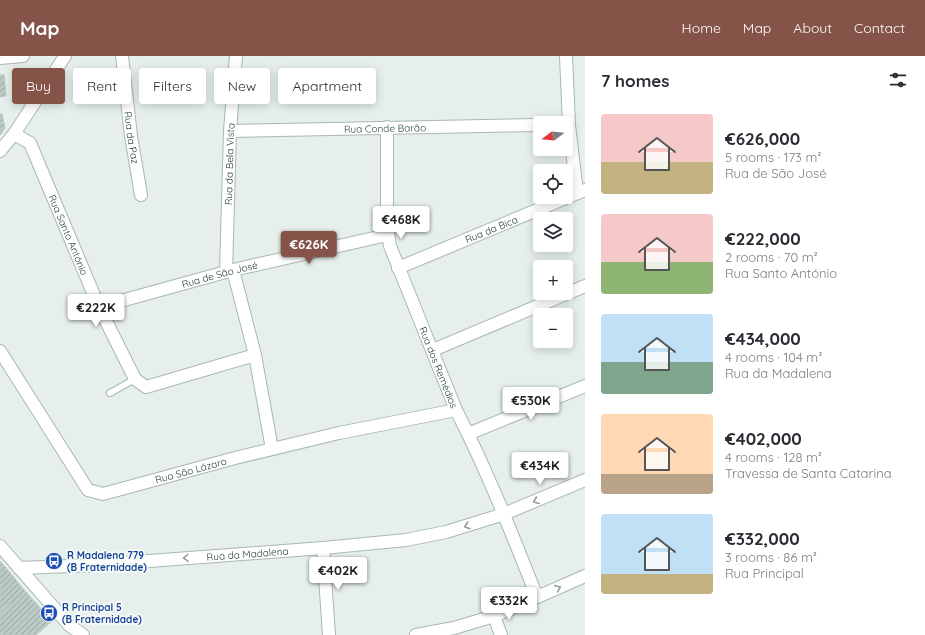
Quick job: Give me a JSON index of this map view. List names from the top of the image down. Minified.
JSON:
{"streets":{"street":["Rua Conde Barão","Rua da Paz","Rua da Bela Vista","Rua da Bica","Rua Santo António","Rua de São José","Rua dos Remédios","Rua São Lázaro","Rua da Madalena"]},"crossings":[["Rua Conde Barão","Rua da Bela Vista"],["Rua Conde Barão","Rua dos Remédios"],["Rua da Bela Vista","Rua de São José"],["Rua da Bela Vista","Rua São Lázaro"],["Rua da Bica","Rua dos Remédios"],["Rua Santo António","Rua de São José"],["Rua de São José","Rua dos Remédios"],["Rua dos Remédios","Rua São Lázaro"],["Rua dos Remédios","Rua da Madalena"]],"places":{"bus stop":["R Madalena 779 (B Fraternidade)","R Principal 5 (B Fraternidade)"]},"north":"left","page":{"header":"Map","nav":["Home","Map","About","Contact"],"heading":"7 homes","chip":["Buy","Rent","Filters","New","Apartment"],"list":[{"name":"€626,000","note":"5 rooms · 173 m² · Rua de São José"},{"name":"€222,000","note":"2 rooms · 70 m² · Rua Santo António"},{"name":"€434,000","note":"4 rooms · 104 m² · Rua da Madalena"},{"name":"€402,000","note":"4 rooms · 128 m² · Travessa de Santa Catarina"},{"name":"€332,000","note":"3 rooms · 86 m² · Rua Principal"}],"map_buttons":["+","−"],"price":["€468K","€626K","€222K","€530K","€434K","€402K","€332K"]}}
